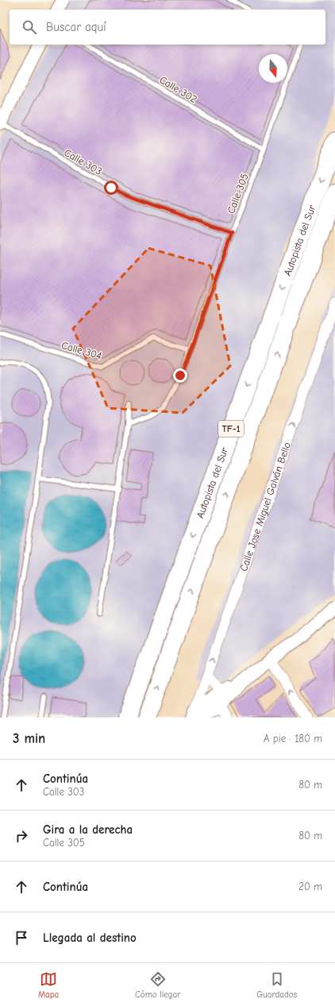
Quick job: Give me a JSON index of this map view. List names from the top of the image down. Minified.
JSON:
{"streets":{"highway":["Autopista del Sur","TF-1"],"street":["Calle Jose Miguel Galván Bello"],"lane":["Calle 302","Calle 303","Calle 305","Calle 304"]},"crossings":[["Calle 302","Calle 305"],["Calle 303","Calle 305"],["Calle 305","Calle 304"]],"one_way":["Calle Jose Miguel Galván Bello"],"north":"bottom","page":{"search":"Buscar aquí","heading":["3 min","A pie · 180 m"],"list":[["Continúa","Calle 303","80 m"],["Gira a la derecha","Calle 305","80 m"],["Continúa","20 m"],"Llegada al destino"],"nav":["Mapa","Cómo llegar","Guardados"]}}
